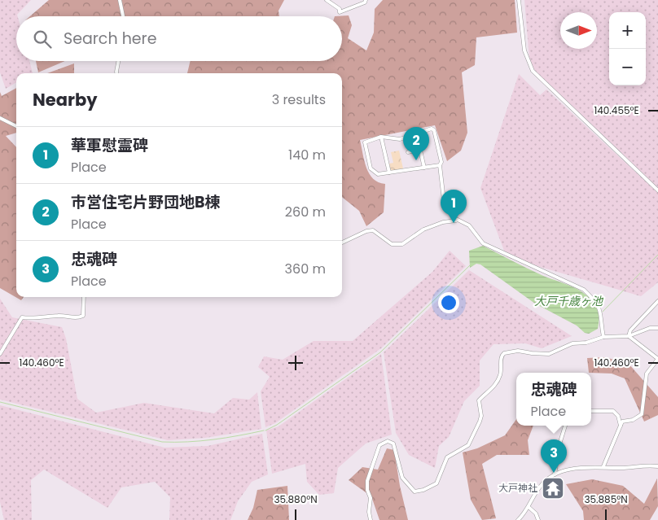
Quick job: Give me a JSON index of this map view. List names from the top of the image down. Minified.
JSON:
{"water":["大戸千歳ヶ池"],"places":{"temple":["大戸神社"]},"north":"right","page":{"map_buttons":["+","−"],"search":"Search here","heading":["Nearby","3 results"],"list":[{"mark":"1","name":"華軍慰霊碑","note":"Place","value":"140 m"},{"mark":"2","name":"市営住宅片野団地B棟","note":"Place","value":"260 m"},{"mark":"3","name":"忠魂碑","note":"Place","value":"360 m"}],"pins":["2","1","3"],"popup":["忠魂碑","Place"]},"coordinates":["140.455°E","140.460°E","35.880°N","35.885°N"]}
